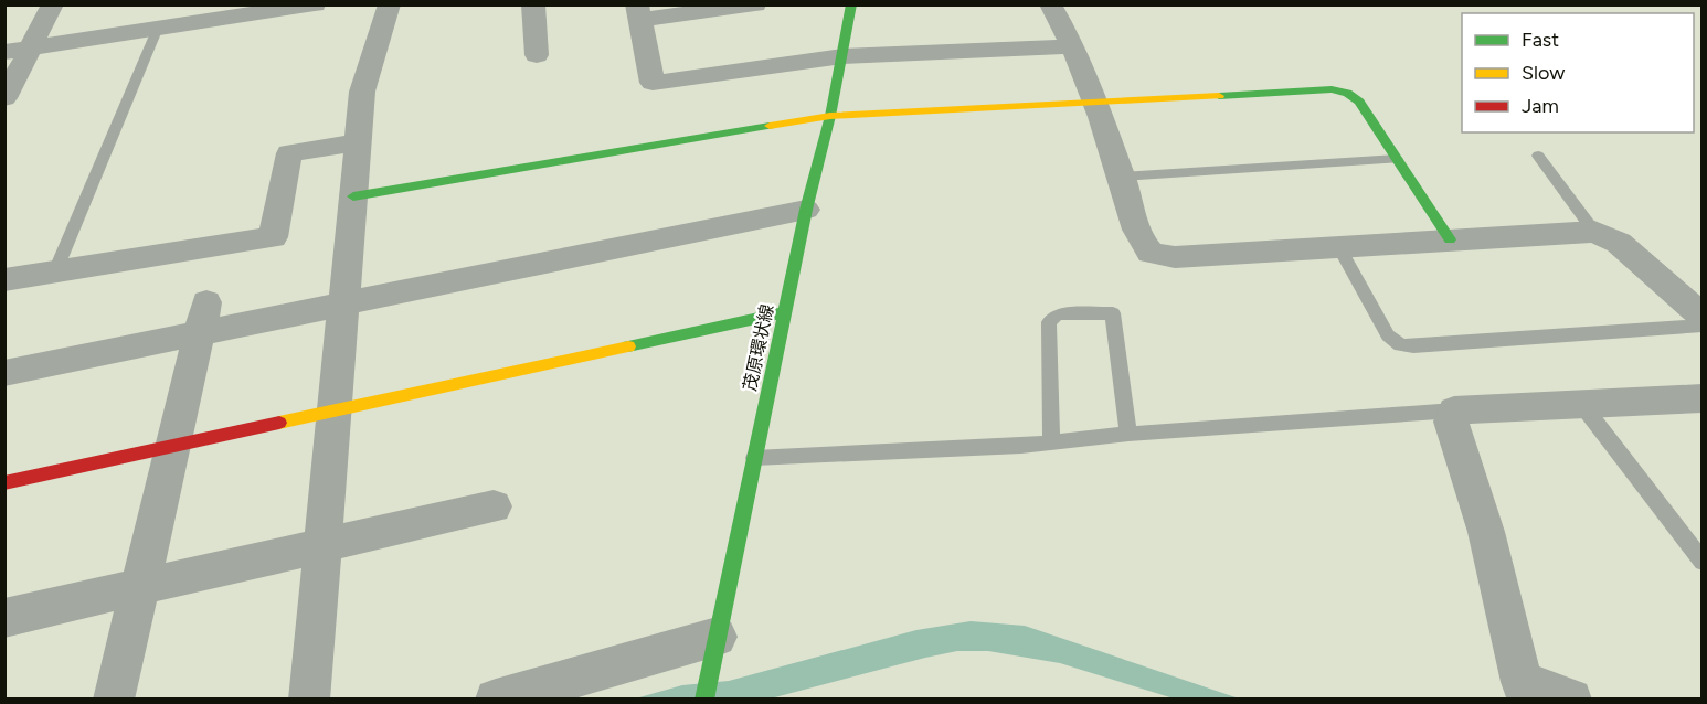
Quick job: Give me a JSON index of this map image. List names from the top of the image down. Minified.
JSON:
{"streets":{"street":["茂原環状線"]},"legend":["Fast","Slow","Jam"]}
